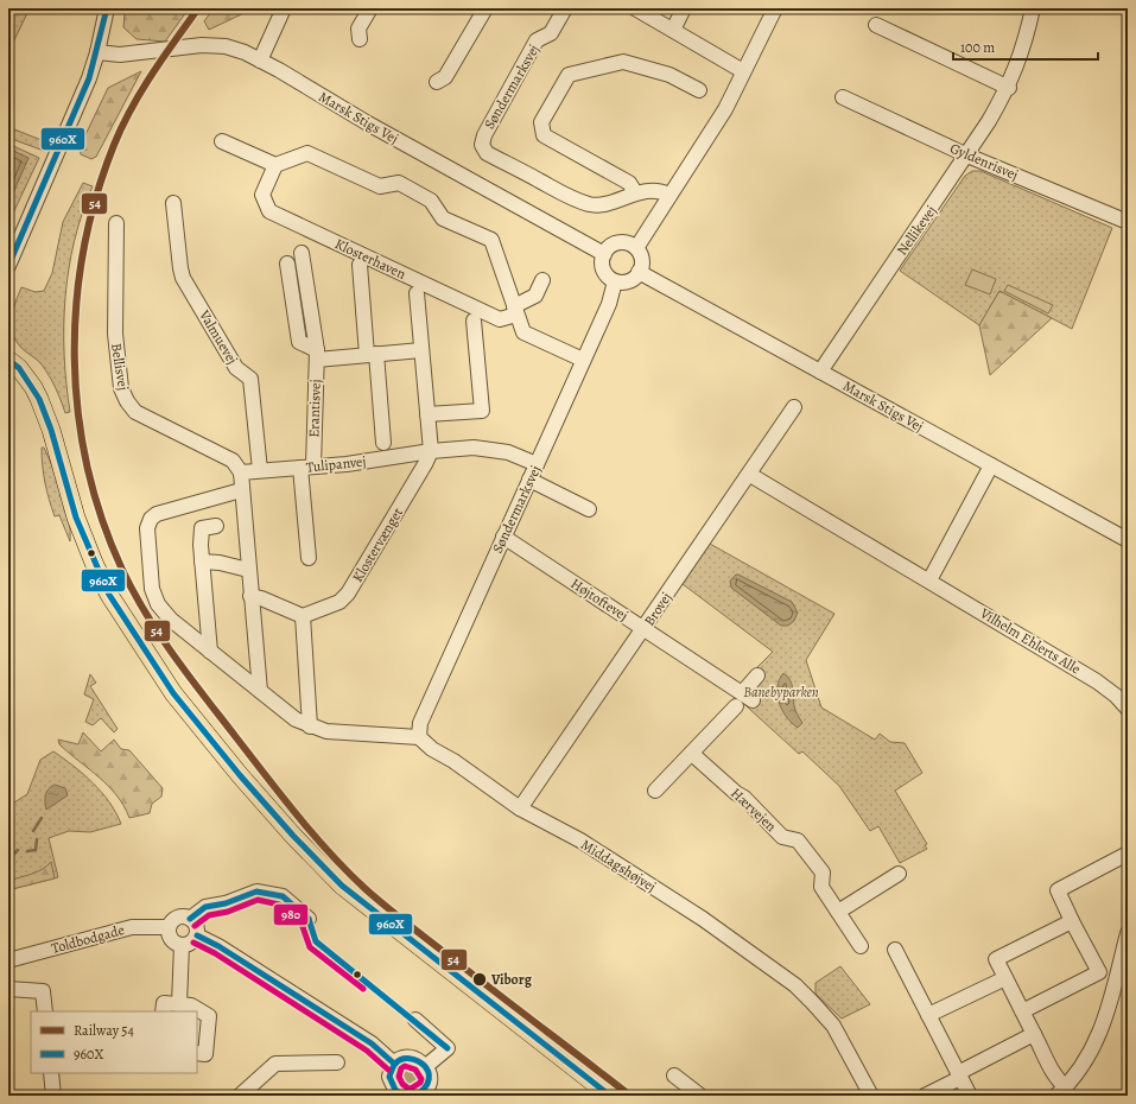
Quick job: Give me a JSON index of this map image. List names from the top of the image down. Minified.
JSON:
{"streets":{"street":["Søndermarksvej","Marsk Stigs Vej","Gyldenrisvej","Nellikevej","Klosterhaven","Valmuevej","Bellisvej","Erantisvej","Tulipanvej","Klostervænget","Højtoftevej","Brovej","Vilhelm Ehlerts Alle","Hærvejen","Middagshøjvej","Toldbodgade"]},"crossings":[["Søndermarksvej","Marsk Stigs Vej"],["Søndermarksvej","Tulipanvej"],["Søndermarksvej","Højtoftevej"],["Søndermarksvej","Middagshøjvej"],["Marsk Stigs Vej","Nellikevej"],["Gyldenrisvej","Nellikevej"],["Valmuevej","Tulipanvej"],["Bellisvej","Tulipanvej"],["Erantisvej","Tulipanvej"],["Tulipanvej","Klostervænget"],["Højtoftevej","Brovej"],["Brovej","Vilhelm Ehlerts Alle"],["Brovej","Middagshøjvej"]],"parks":["Banebyparken"],"places":["Viborg"],"lines":["rail line 54","transit line 960X","transit line 980"],"legend":["Railway 54","960X"],"scale_bar":"100 m"}
